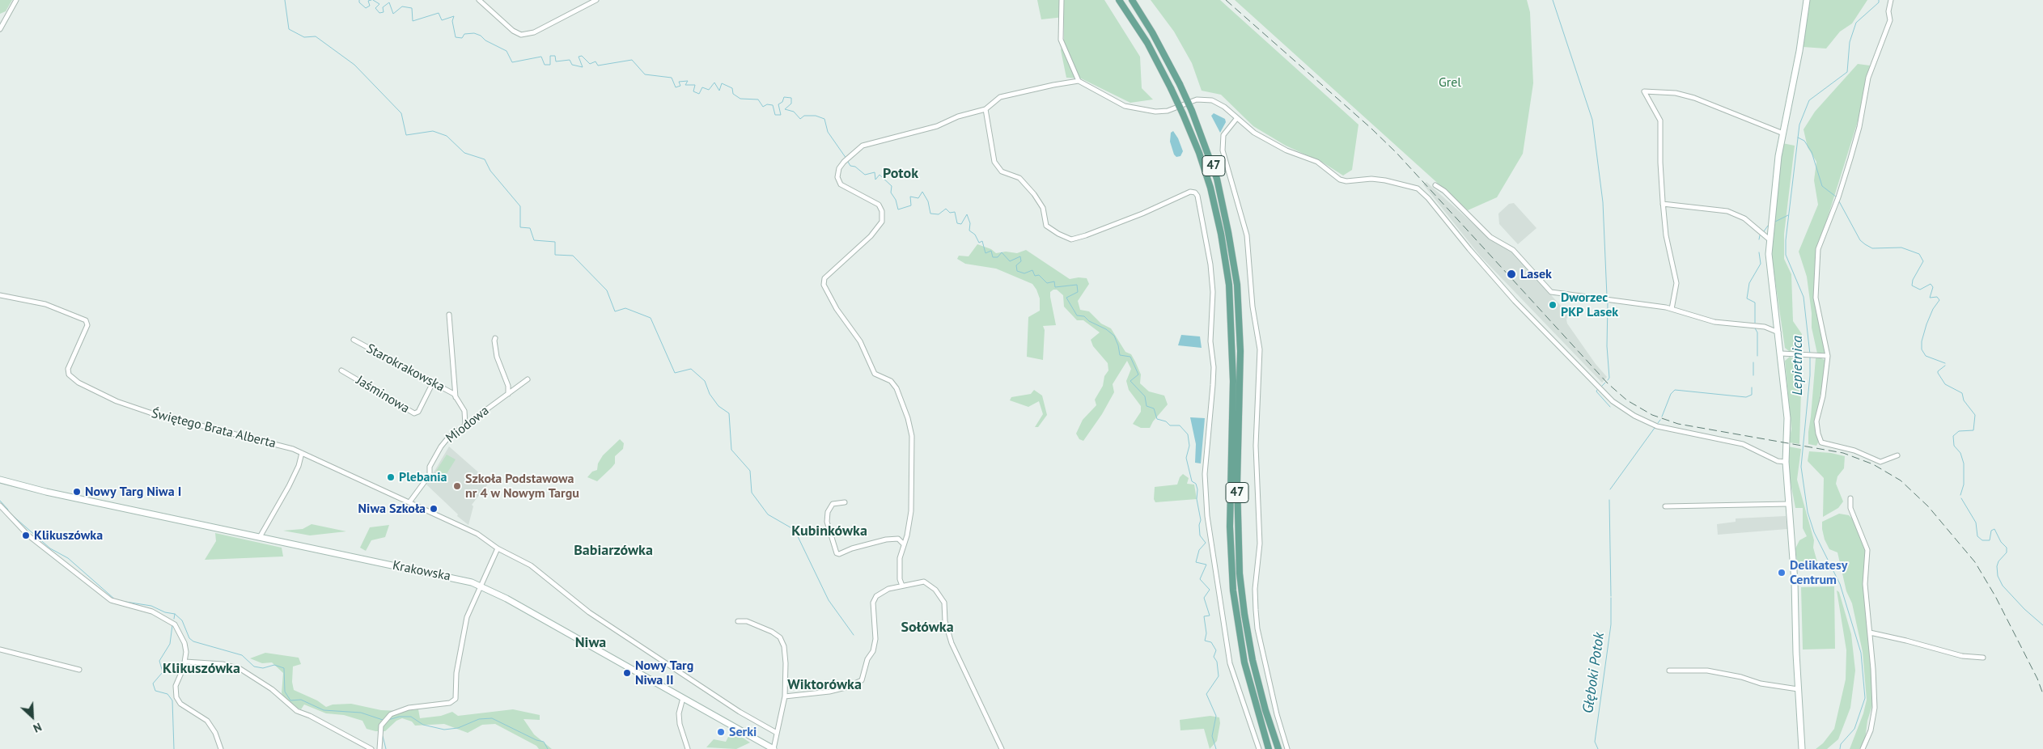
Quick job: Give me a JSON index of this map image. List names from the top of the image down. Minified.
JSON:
{"streets":{"main road":["47","Krakowska"],"street":["Starokrakowska","Jaśminowa","Miodowa","Świętego Brata Alberta"]},"crossings":[["Starokrakowska","Jaśminowa"],["Starokrakowska","Miodowa"],["Miodowa","Świętego Brata Alberta"]],"districts":["Potok","Kubinkówka","Babiarzówka","Sołówka","Niwa","Klikuszówka","Wiktorówka"],"water":["Lepietnica","Głęboki Potok"],"parks":["Grel"],"places":["Lasek","Dworzec PKP Lasek","Plebania","Szkoła Podstawowa nr 4 w Nowym Targu","Nowy Targ Niwa I","Niwa Szkoła","Klikuszówka","Delikatesy Centrum","Nowy Targ Niwa II","Serki"],"north":"bottom right"}
